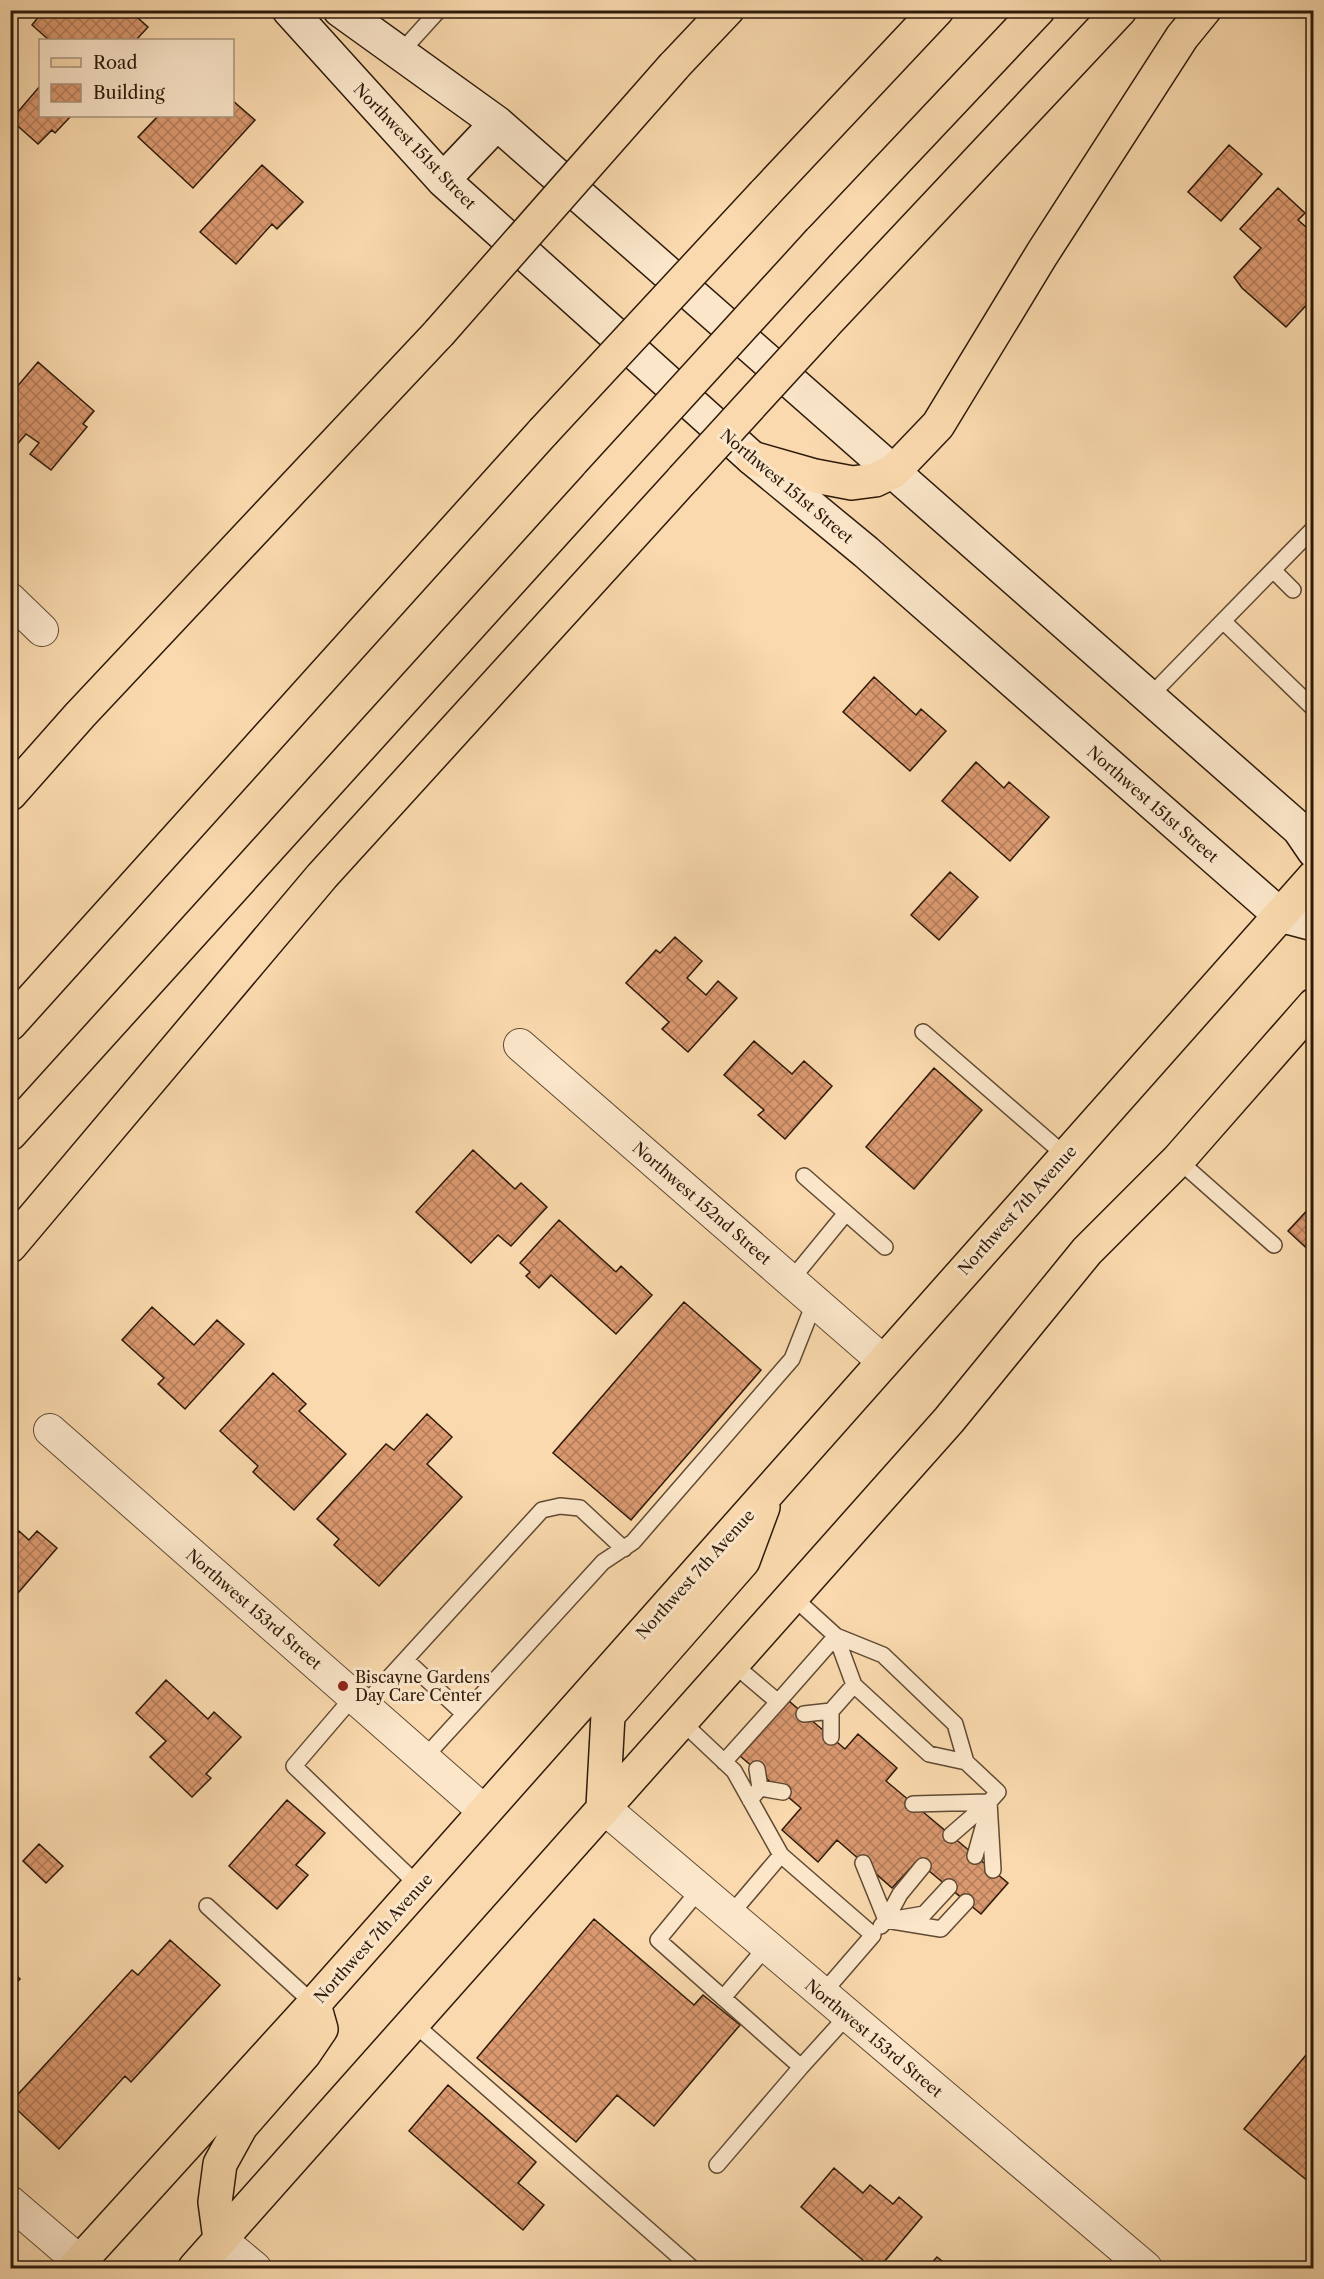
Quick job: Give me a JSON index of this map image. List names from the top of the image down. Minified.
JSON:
{"streets":{"main road":["Northwest 7th Avenue"],"street":["Northwest 151st Street","Northwest 152nd Street","Northwest 153rd Street"]},"crossings":[["Northwest 151st Street","Northwest 7th Avenue"],["Northwest 152nd Street","Northwest 7th Avenue"],["Northwest 7th Avenue","Northwest 153rd Street"]],"places":["Biscayne Gardens Day Care Center"],"legend":["Road","Building"]}
